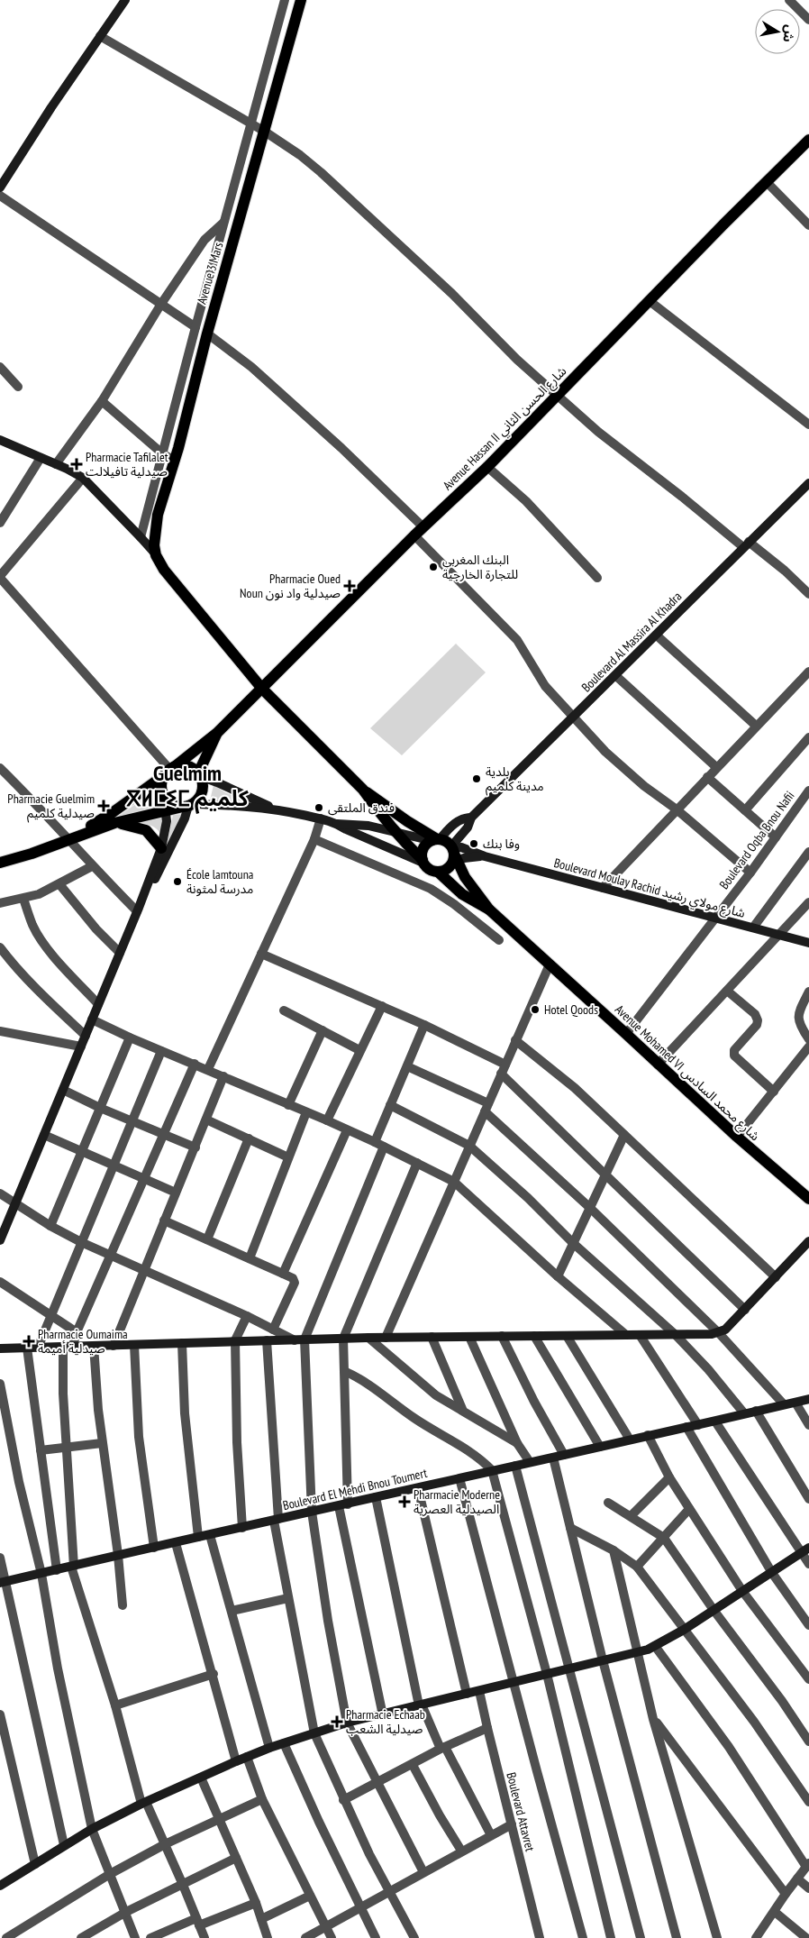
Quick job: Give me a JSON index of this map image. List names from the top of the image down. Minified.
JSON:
{"streets":{"main road":["Avenue 3 Mars","Avenue Hassan II شارع الحسن الثاني","Avenue Mohamed VI شارع محمد السادس"],"street":["Boulevard Al Massira Al Khadra","Boulevard Oqba Bnou Nafii","Boulevard Moulay Rachid شارع مولاي رشيد","Boulevard El Mehdi Bnou Toumert","Boulevard Attavret"]},"crossings":[["Boulevard Al Massira Al Khadra","Boulevard Moulay Rachid شارع مولاي رشيد"],["Boulevard Al Massira Al Khadra","Avenue Mohamed VI شارع محمد السادس"],["Boulevard Oqba Bnou Nafii","Boulevard Moulay Rachid شارع مولاي رشيد"],["Boulevard Oqba Bnou Nafii","Avenue Mohamed VI شارع محمد السادس"],["Boulevard Moulay Rachid شارع مولاي رشيد","Avenue Mohamed VI شارع محمد السادس"]],"districts":["Guelmim ⴳⵍⵎⵉⵎ كلميم"],"places":{"health":["Pharmacie Tafilalet صيدلية تافيلالت","Pharmacie Oued Noun صيدلية واد نون","Pharmacie Guelmim صيدلية كلميم","Pharmacie Oumaima صيدلية أميمة","Pharmacie Moderne الصيدلية العصرية","Pharmacie Echaab صيدلية الشعب"],"other":["البنك المغربي للتجارة الخارجية","بلدية مدينة كلميم","فندق الملتقى","وفا بنك","École lamtouna مدرسة لمثونة","Hotel Qoods"]},"north":"right"}
